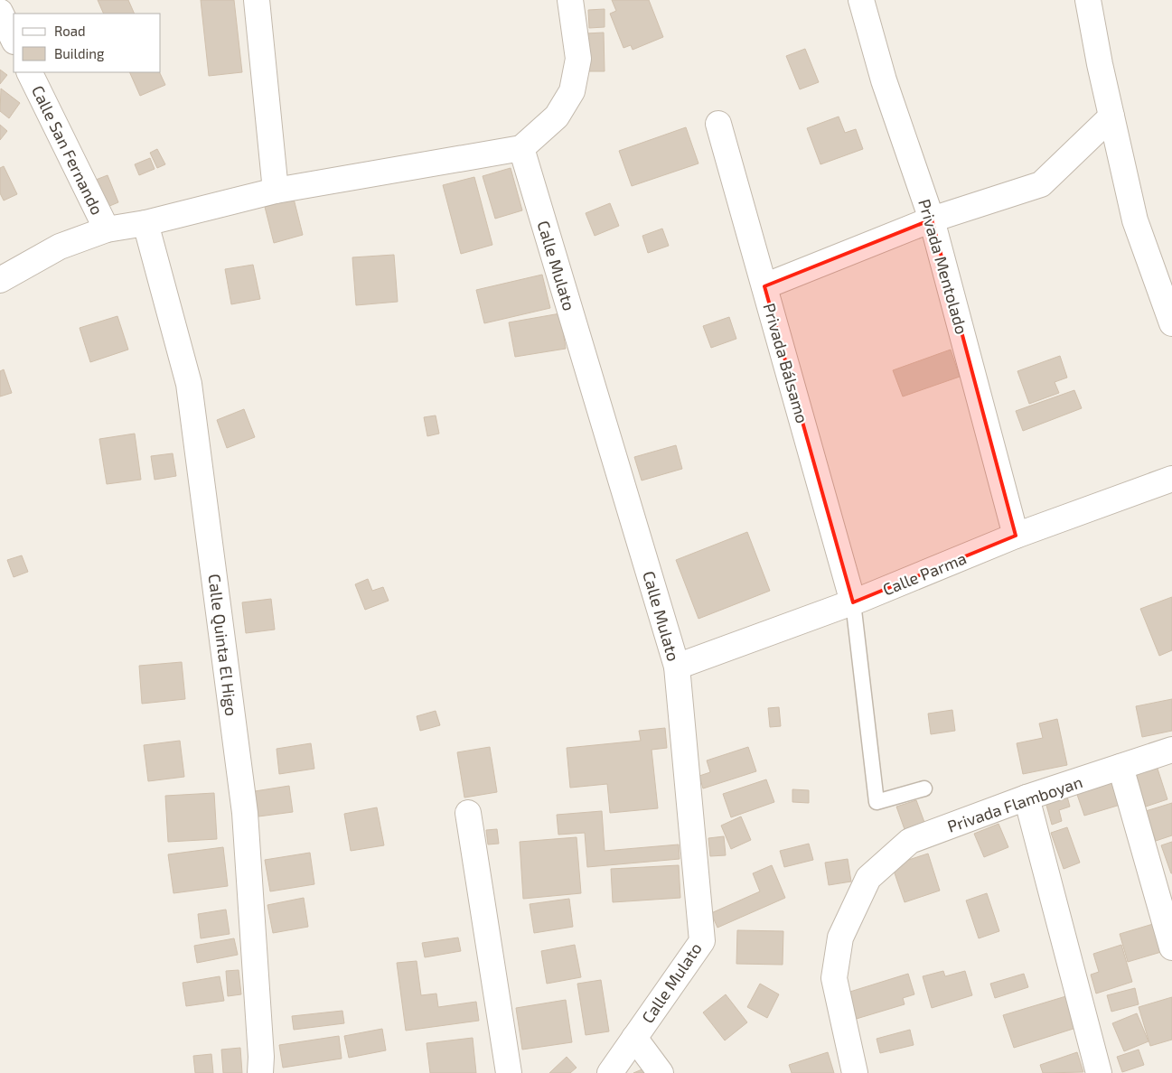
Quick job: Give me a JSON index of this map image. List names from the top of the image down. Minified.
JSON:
{"streets":{"street":["Calle San Fernando","Calle Mulato","Privada Mentolado","Privada Bálsamo","Calle Parma","Calle Quinta El Higo","Privada Flamboyan"]},"crossings":[["Calle Mulato","Calle Parma"],["Privada Mentolado","Calle Parma"],["Privada Bálsamo","Calle Parma"]],"legend":["Road","Building"]}
